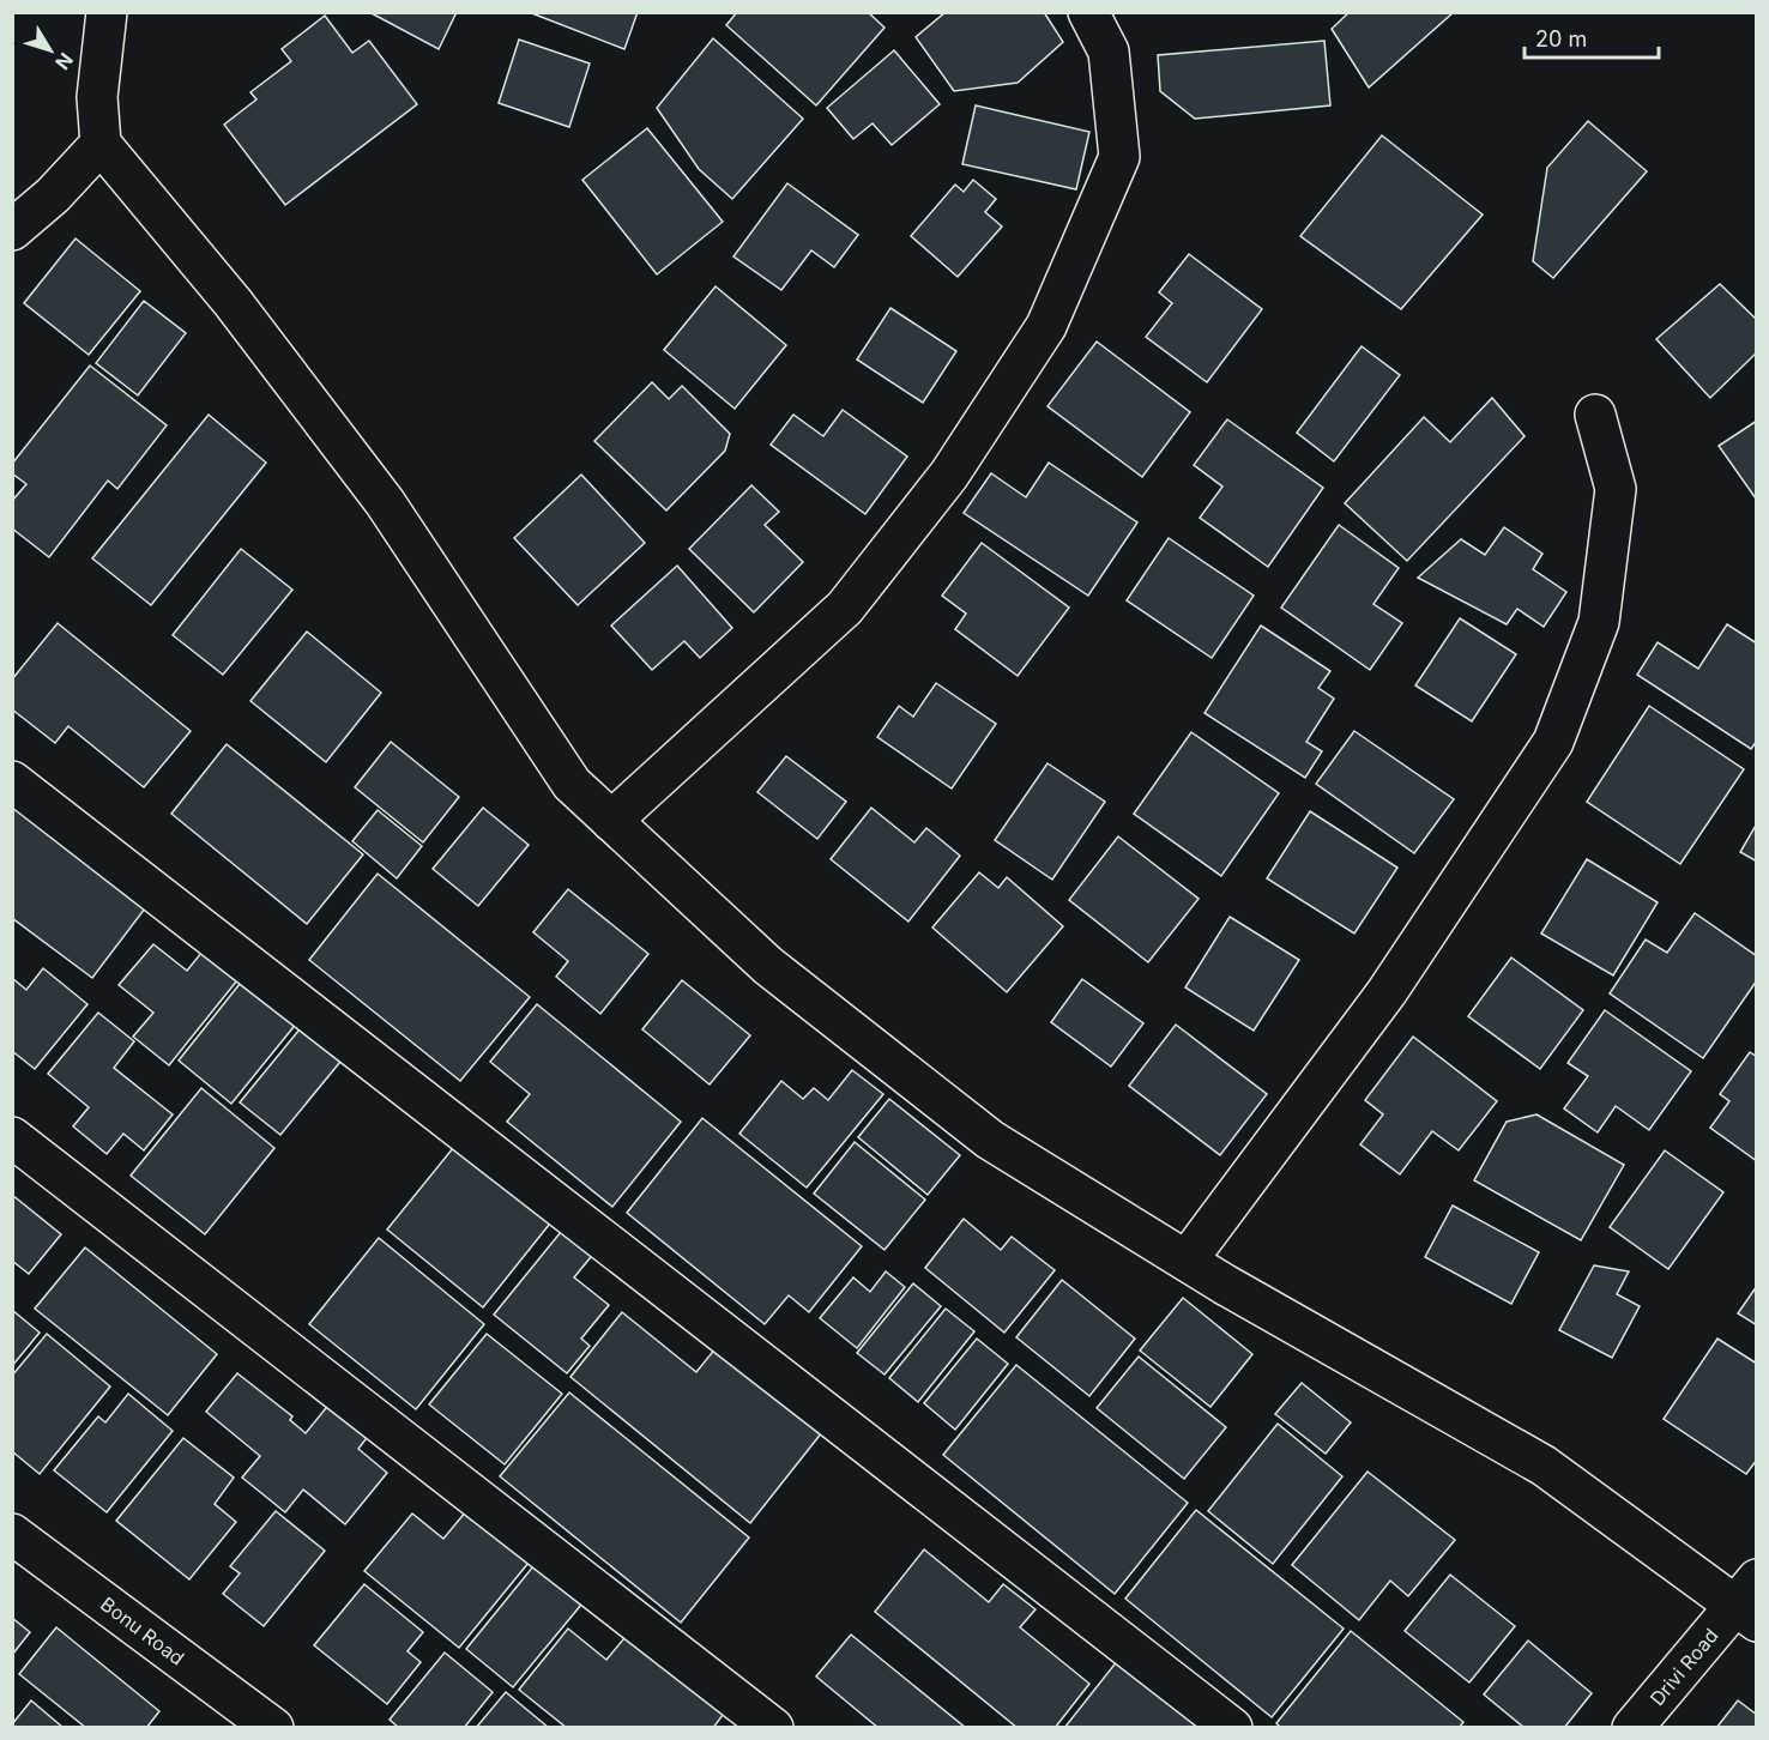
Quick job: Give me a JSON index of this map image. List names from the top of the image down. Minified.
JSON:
{"streets":{"street":["Bonu Road","Drivi Road"]},"scale_bar":"20 m","north":"bottom right"}
